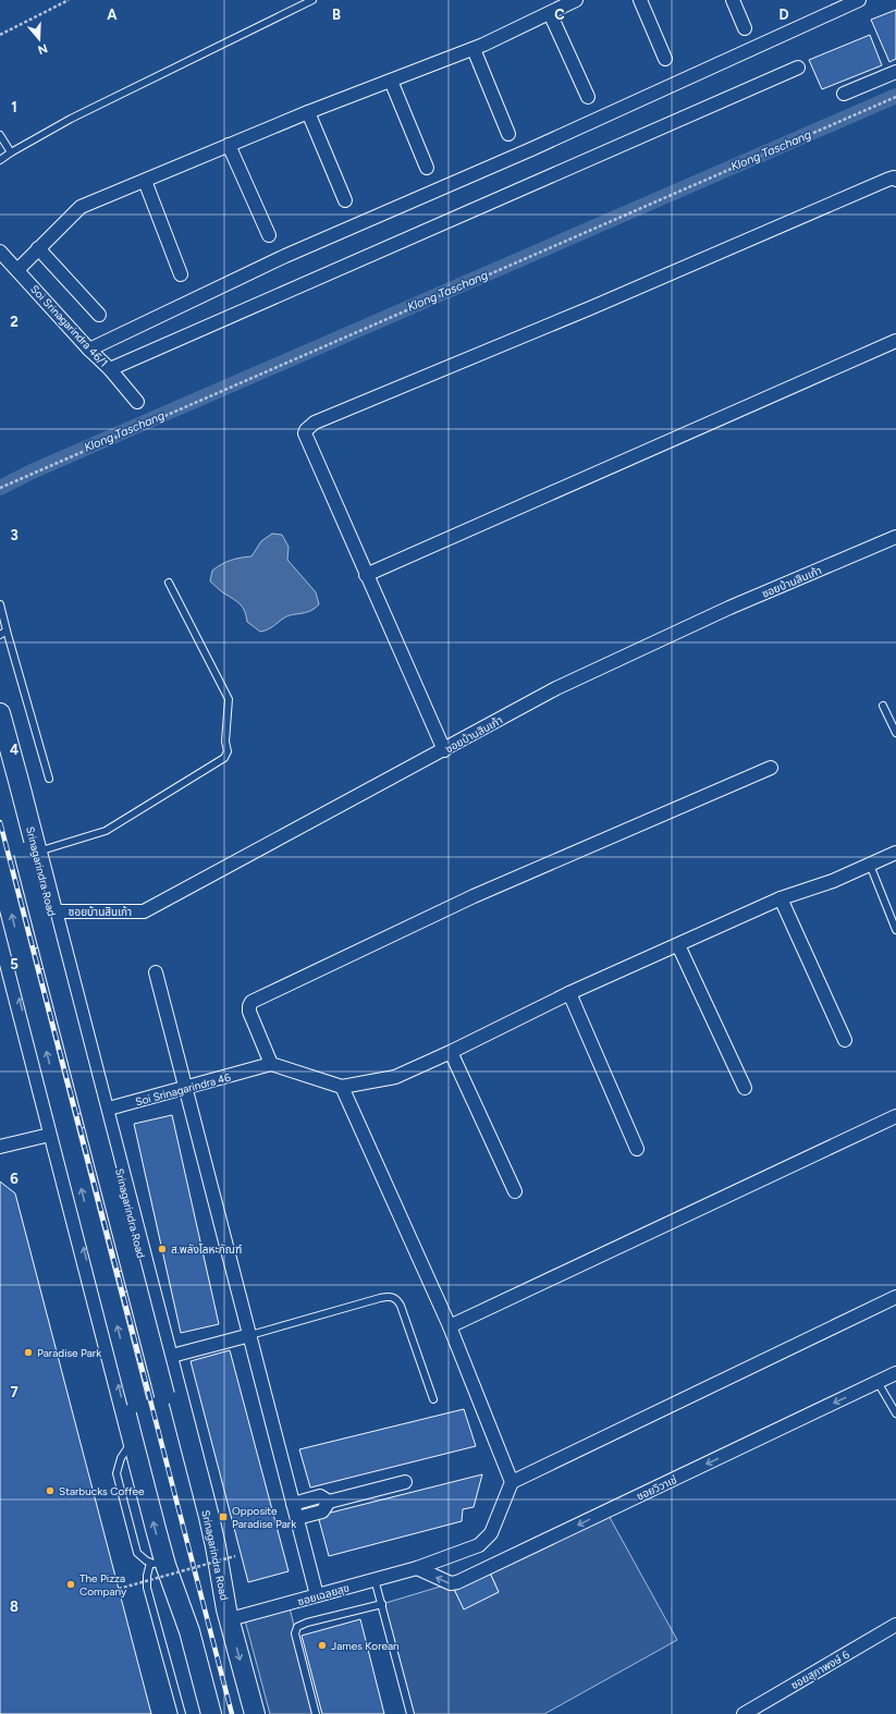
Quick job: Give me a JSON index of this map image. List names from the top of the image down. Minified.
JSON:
{"streets":{"main road":["Srinagarindra Road"],"street":["Soi Srinagarindra 46/1","ซอยบ้านสินเก้า","Soi Srinagarindra 46","ซอยวิวาเช่","ซอยเฉลยสุข","ซอยสุภาพงษ์ 6"]},"crossings":[["ซอยบ้านสินเก้า","Srinagarindra Road"],["Srinagarindra Road","Soi Srinagarindra 46"],["Srinagarindra Road","ซอยเฉลยสุข"],["ซอยวิวาเช่","ซอยเฉลยสุข"]],"water":["Klong Taschang"],"places":{"other":["ส.พลังโลหะภัณฑ์","Paradise Park","Starbucks Coffee","The Pizza Company","James Korean"],"transit":["Opposite Paradise Park"]},"north":"bottom","grid":{"columns":["A","B","C","D"],"rows":["1","2","3","4","5","6","7","8"]}}
